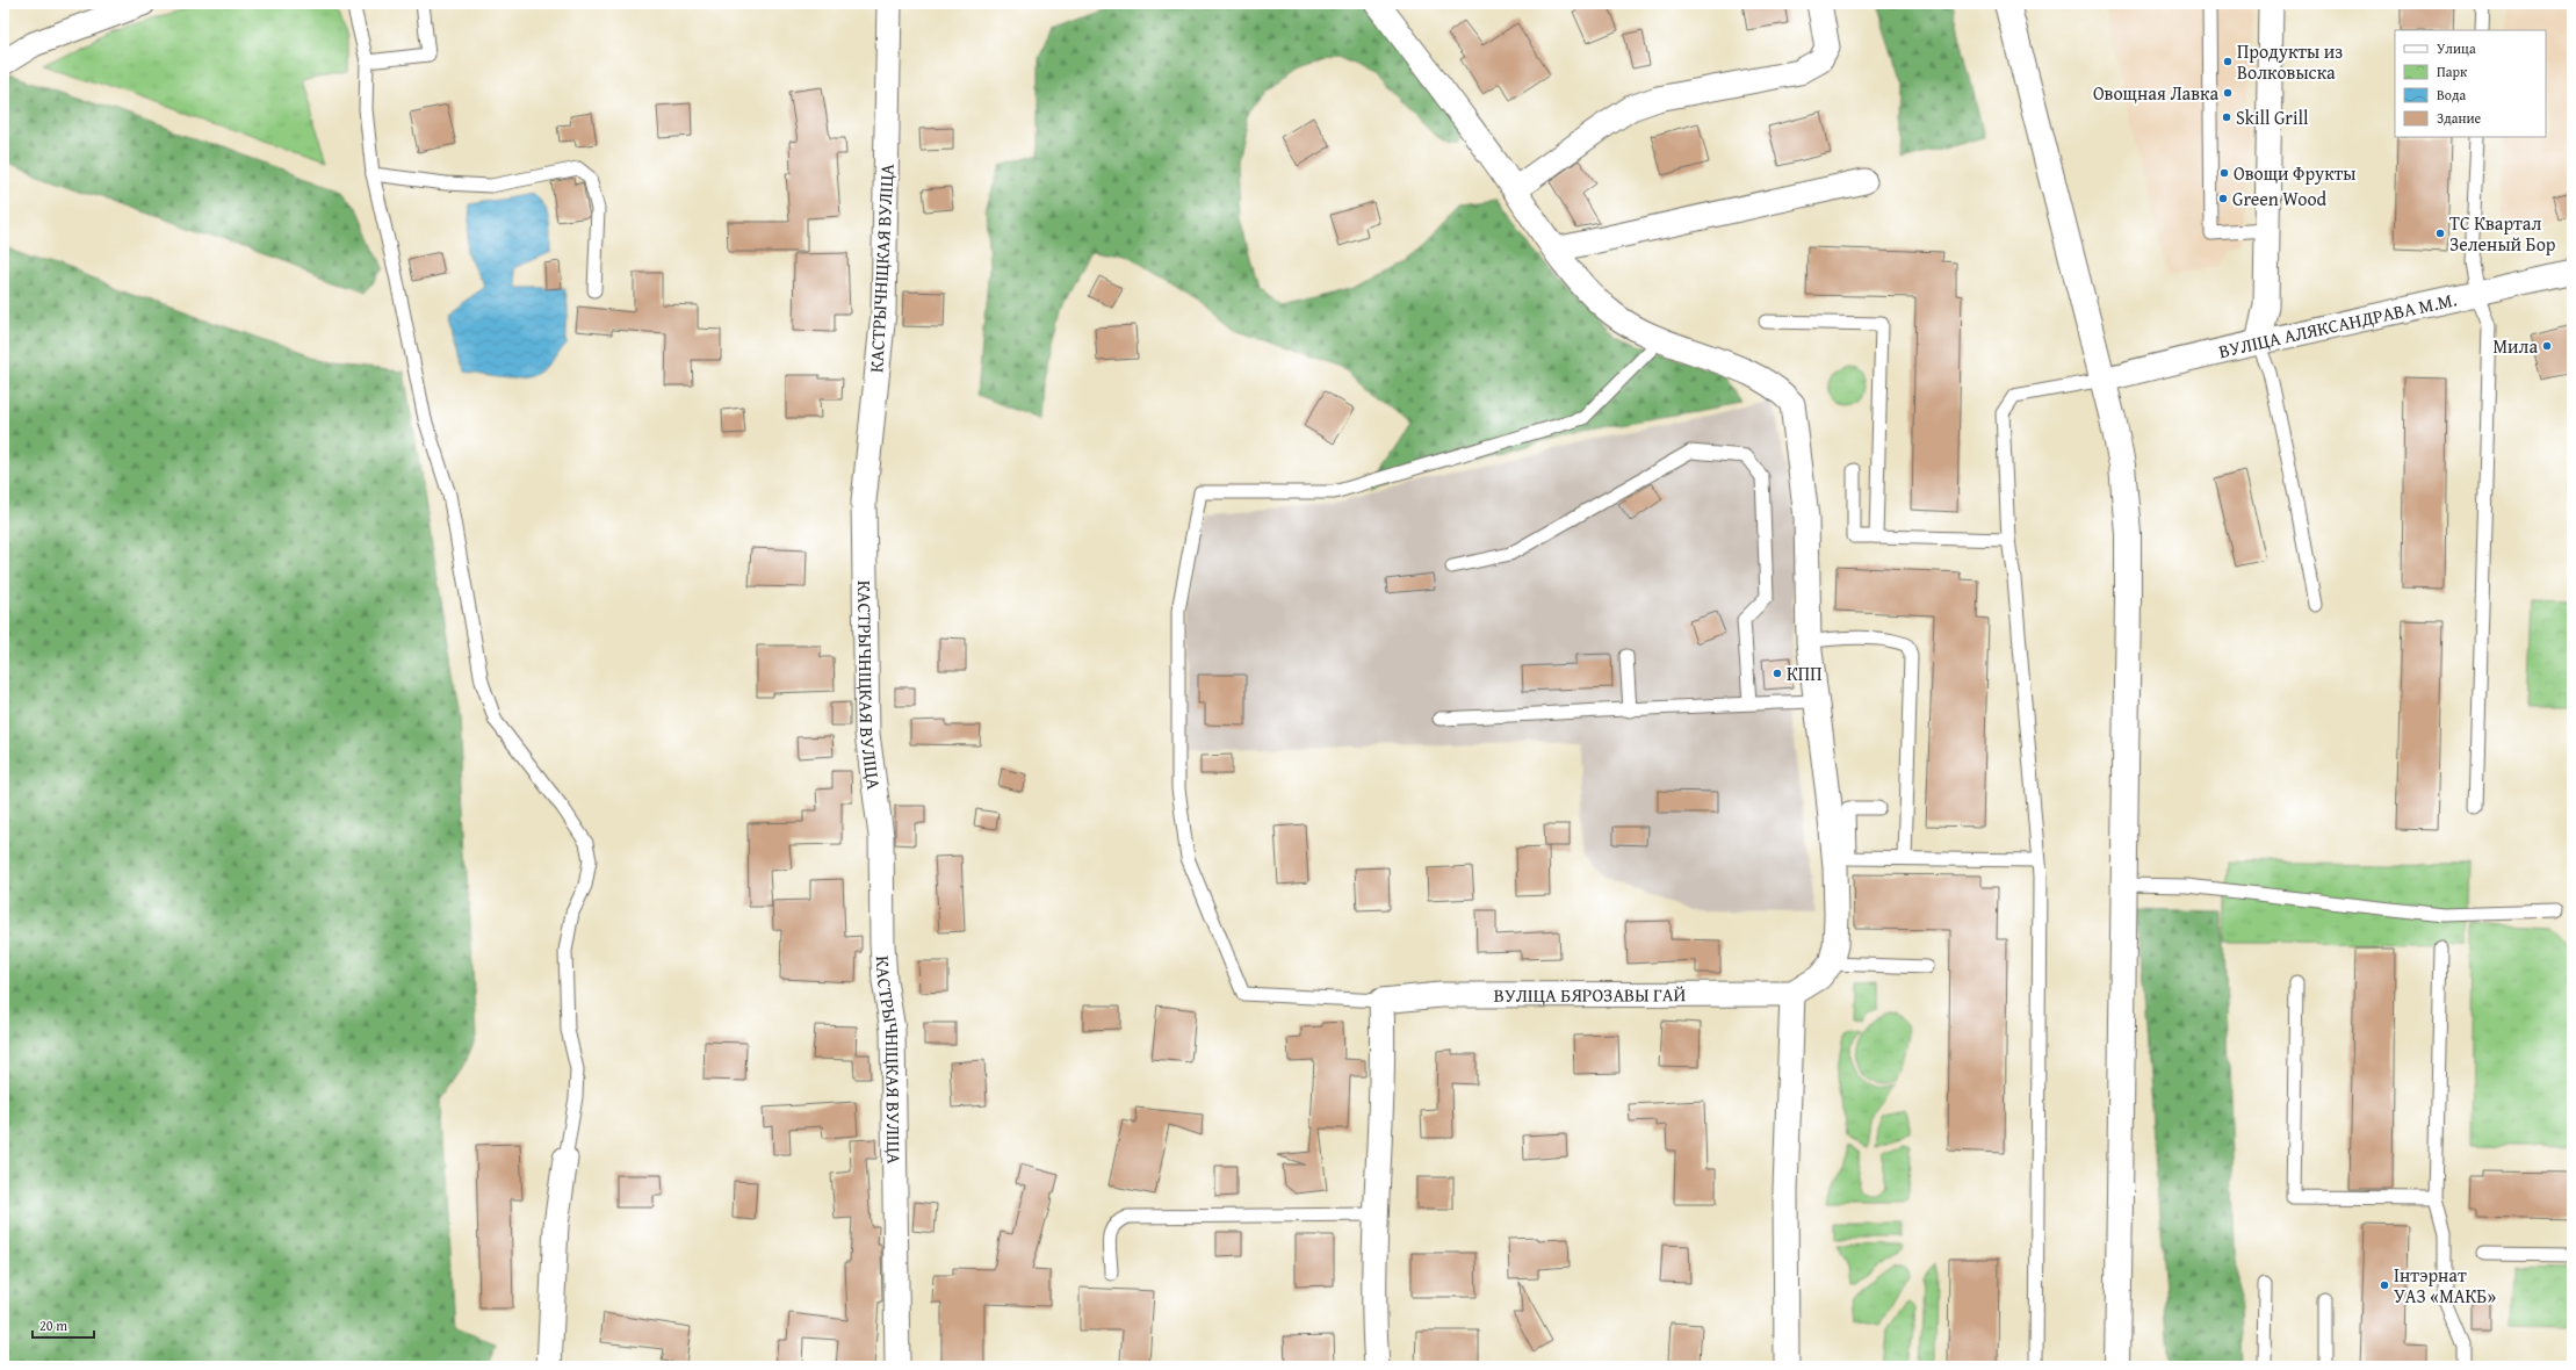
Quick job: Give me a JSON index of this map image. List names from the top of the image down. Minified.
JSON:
{"streets":{"street":["КАСТРЫЧНІЦКАЯ ВУЛІЦА","ВУЛІЦА АЛЯКСАНДРАВА М.М.","ВУЛІЦА БЯРОЗАВЫ ГАЙ"]},"places":["Продукты из Волковыска","Овощная Лавка","Skill Grill","Овощи Фрукты","Green Wood","ТС Квартал Зеленый Бор","Мила","КПП","Інтэрнат УАЗ «МАКБ»"],"legend":["Улица","Парк","Вода","Здание"],"scale_bar":"20 m"}
